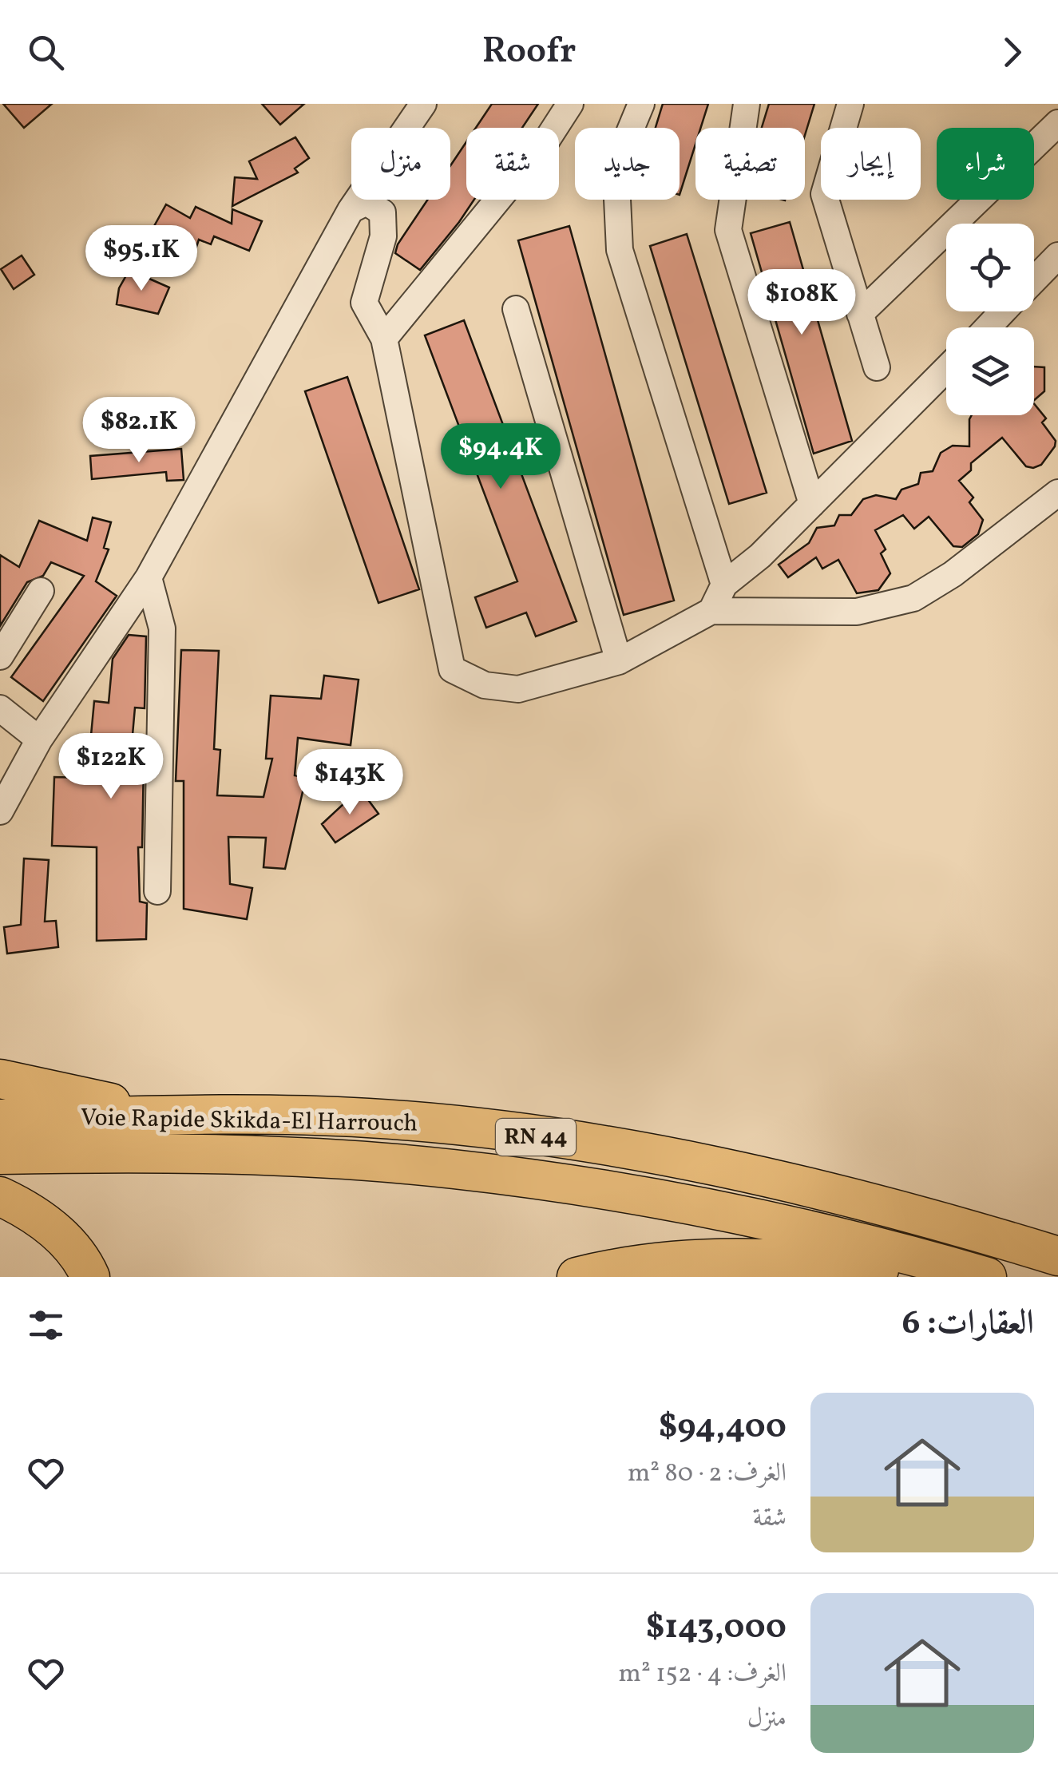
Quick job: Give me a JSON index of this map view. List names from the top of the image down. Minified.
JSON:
{"streets":{"highway":["Voie Rapide Skikda-El Harrouch","RN 44"]},"page":{"header":"Roofr","chip":["شراء","إيجار","تصفية","جديد","شقة","منزل"],"price":["$95.1K","$108K","$82.1K","$94.4K","$122K","$143K"],"heading":"العقارات: 6","list":[{"name":"$94,400","note":"الغرف: 2 · 80 m² · شقة"},{"name":"$143,000","note":"الغرف: 4 · 152 m² · منزل"}]}}
